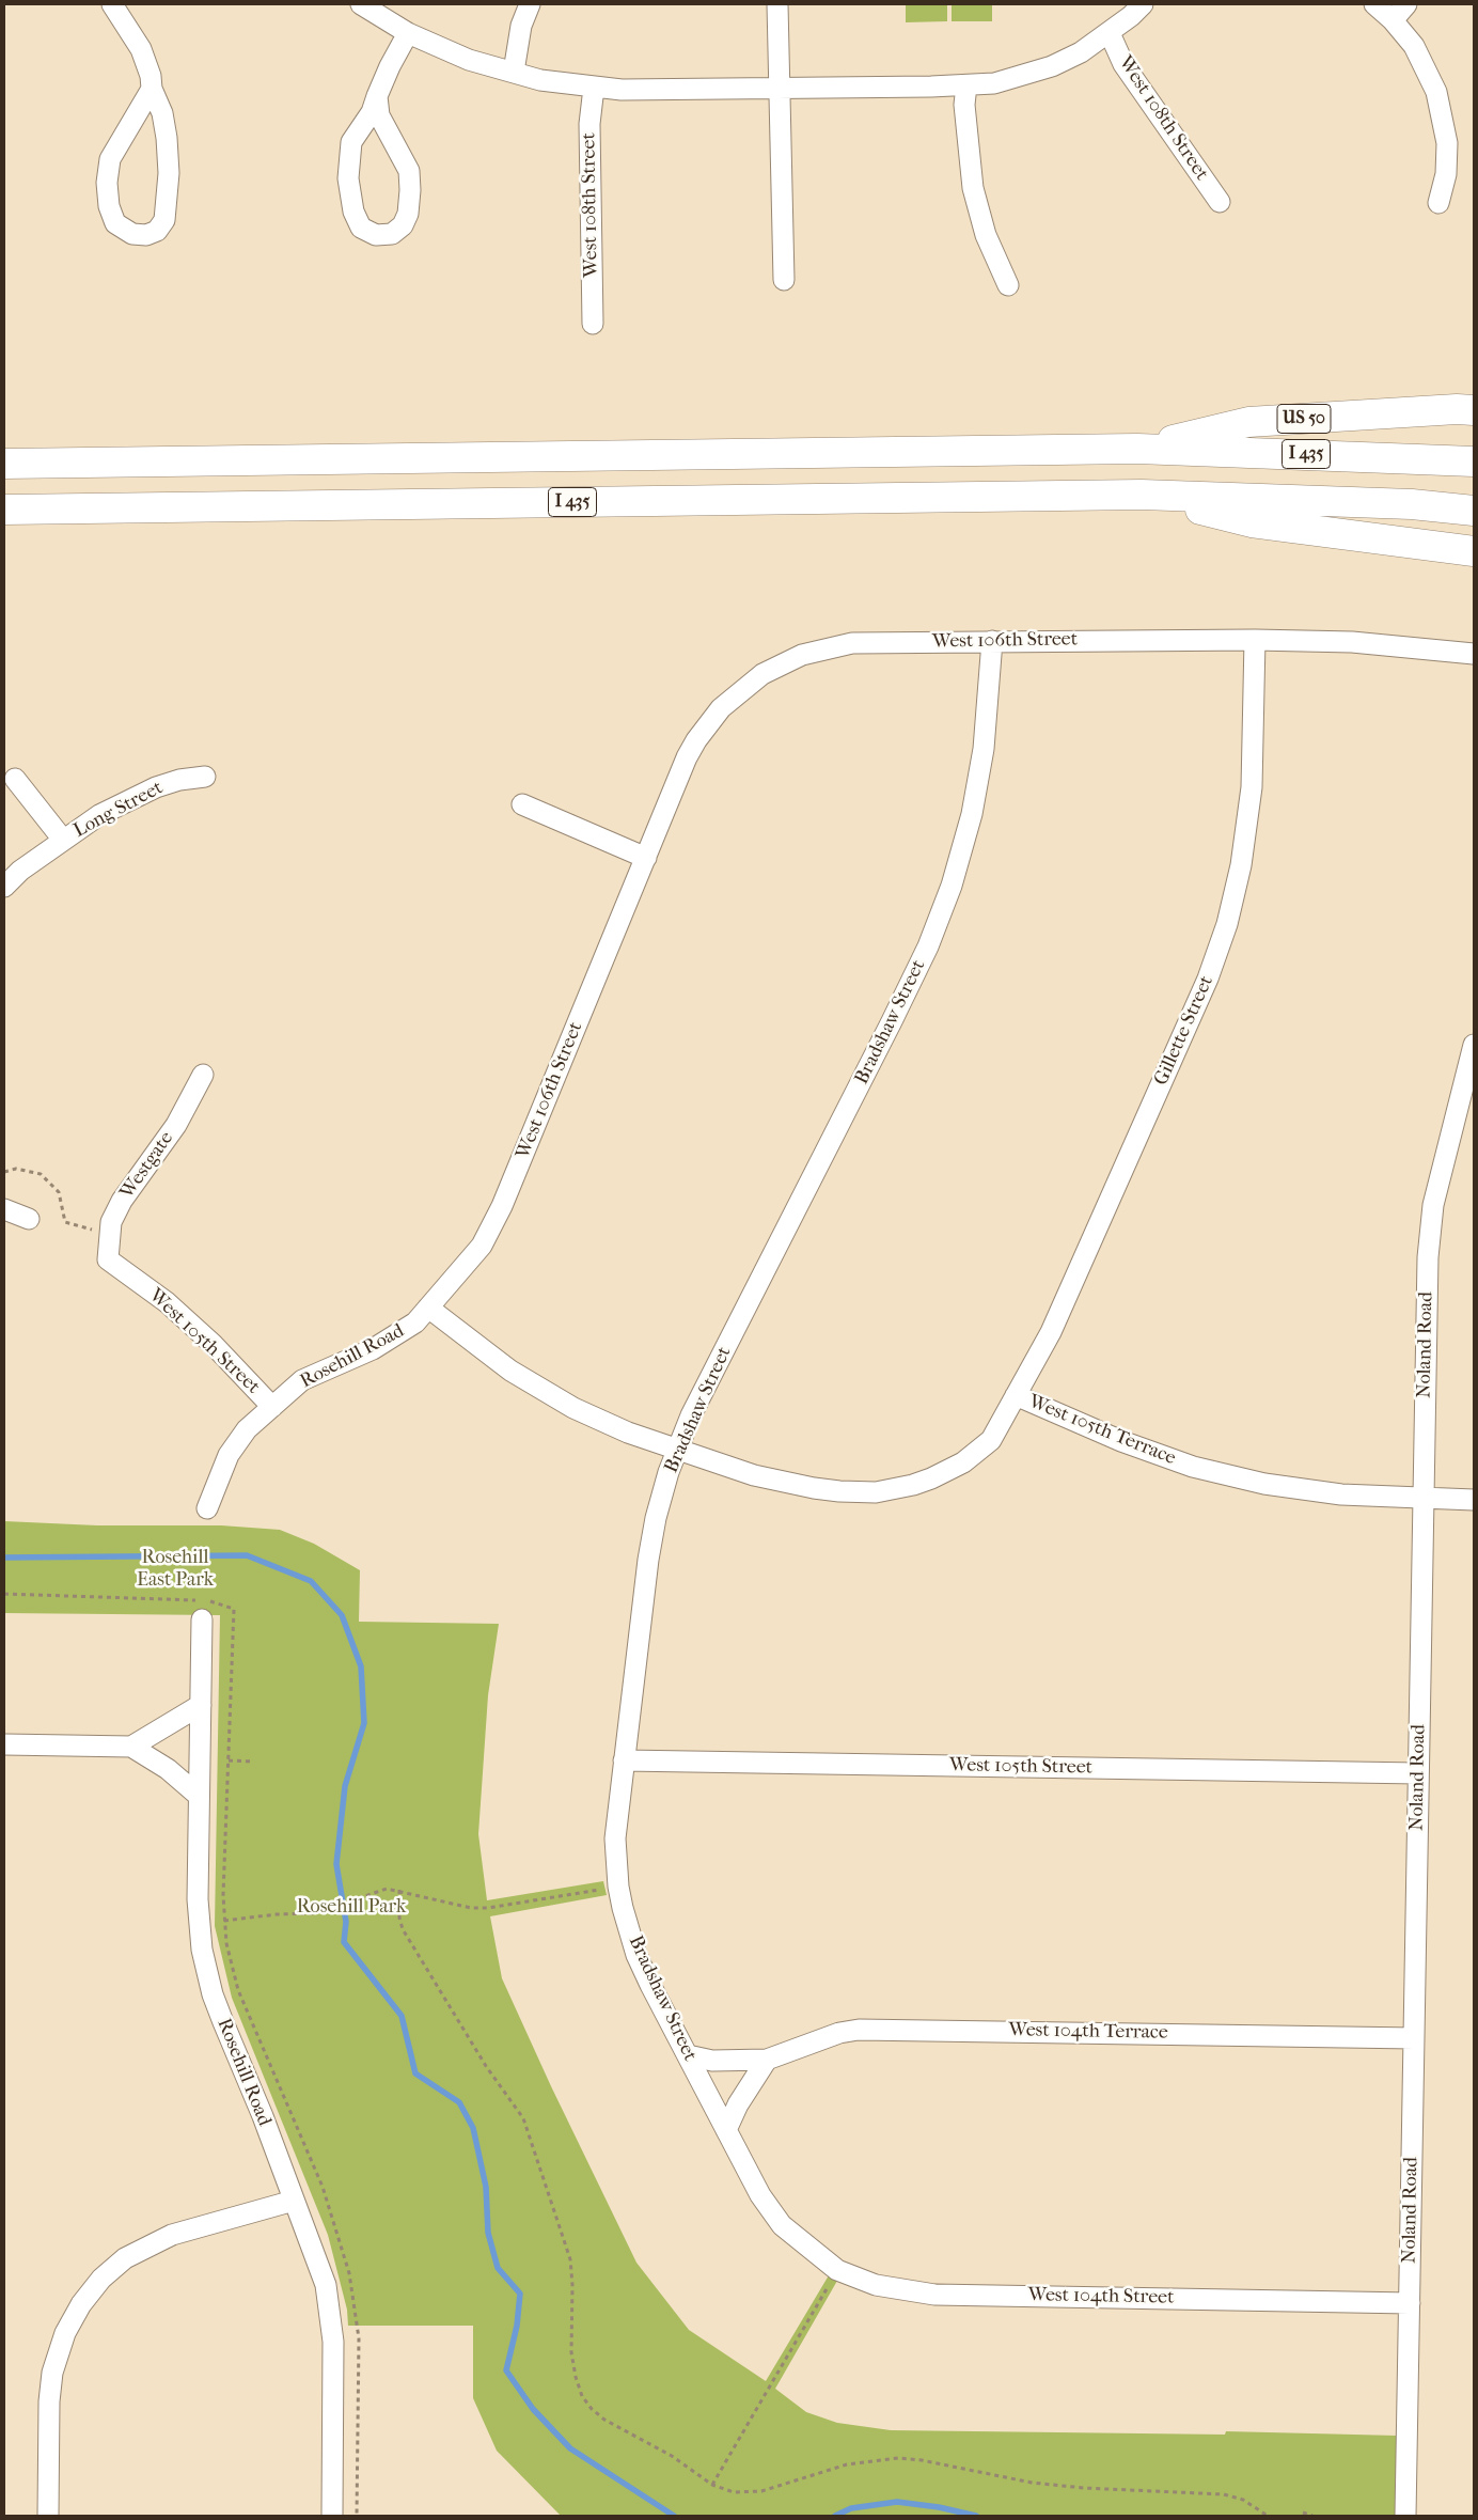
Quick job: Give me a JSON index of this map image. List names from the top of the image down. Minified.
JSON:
{"streets":{"highway":["US 50","I 435"],"street":["West 108th Street","West 106th Street","Long Street","Bradshaw Street","Gillette Street","Westgate","West 105th Street","Noland Road","Rosehill Road","West 105th Terrace","West 104th Terrace","West 104th Street"]},"crossings":[["US 50","I 435"],["West 106th Street","Bradshaw Street"],["West 106th Street","Gillette Street"],["West 106th Street","Rosehill Road"],["West 106th Street","West 105th Terrace"],["Bradshaw Street","West 105th Street"],["Bradshaw Street","West 105th Terrace"],["Bradshaw Street","West 104th Terrace"],["Bradshaw Street","West 104th Street"],["Gillette Street","West 105th Terrace"],["Westgate","West 105th Street"],["West 105th Street","Noland Road"],["West 105th Street","Rosehill Road"],["Noland Road","West 105th Terrace"],["Noland Road","West 104th Terrace"],["Noland Road","West 104th Street"],["Rosehill Road","West 105th Terrace"]],"parks":["Rosehill East Park","Rosehill Park"]}
